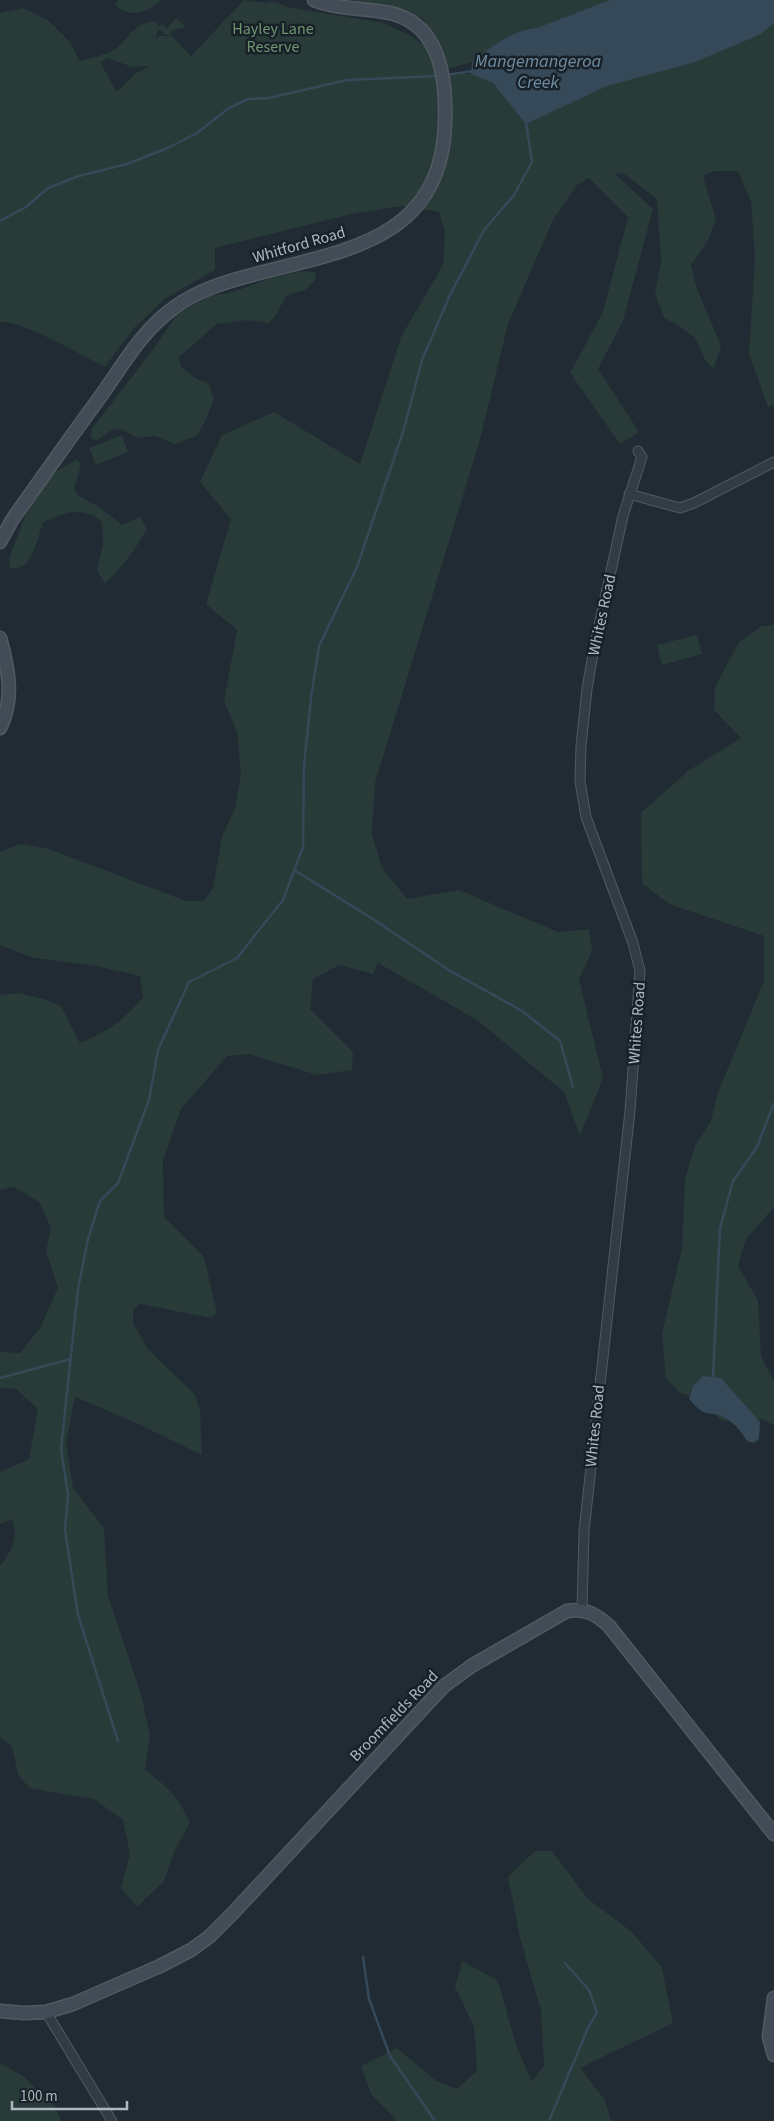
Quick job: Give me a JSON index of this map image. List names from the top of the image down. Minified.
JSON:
{"streets":{"street":["Whitford Road","Whites Road","Broomfields Road"]},"crossings":[["Whites Road","Broomfields Road"]],"water":["Mangemangeroa Creek"],"parks":["Hayley Lane Reserve"],"scale_bar":"100 m"}
